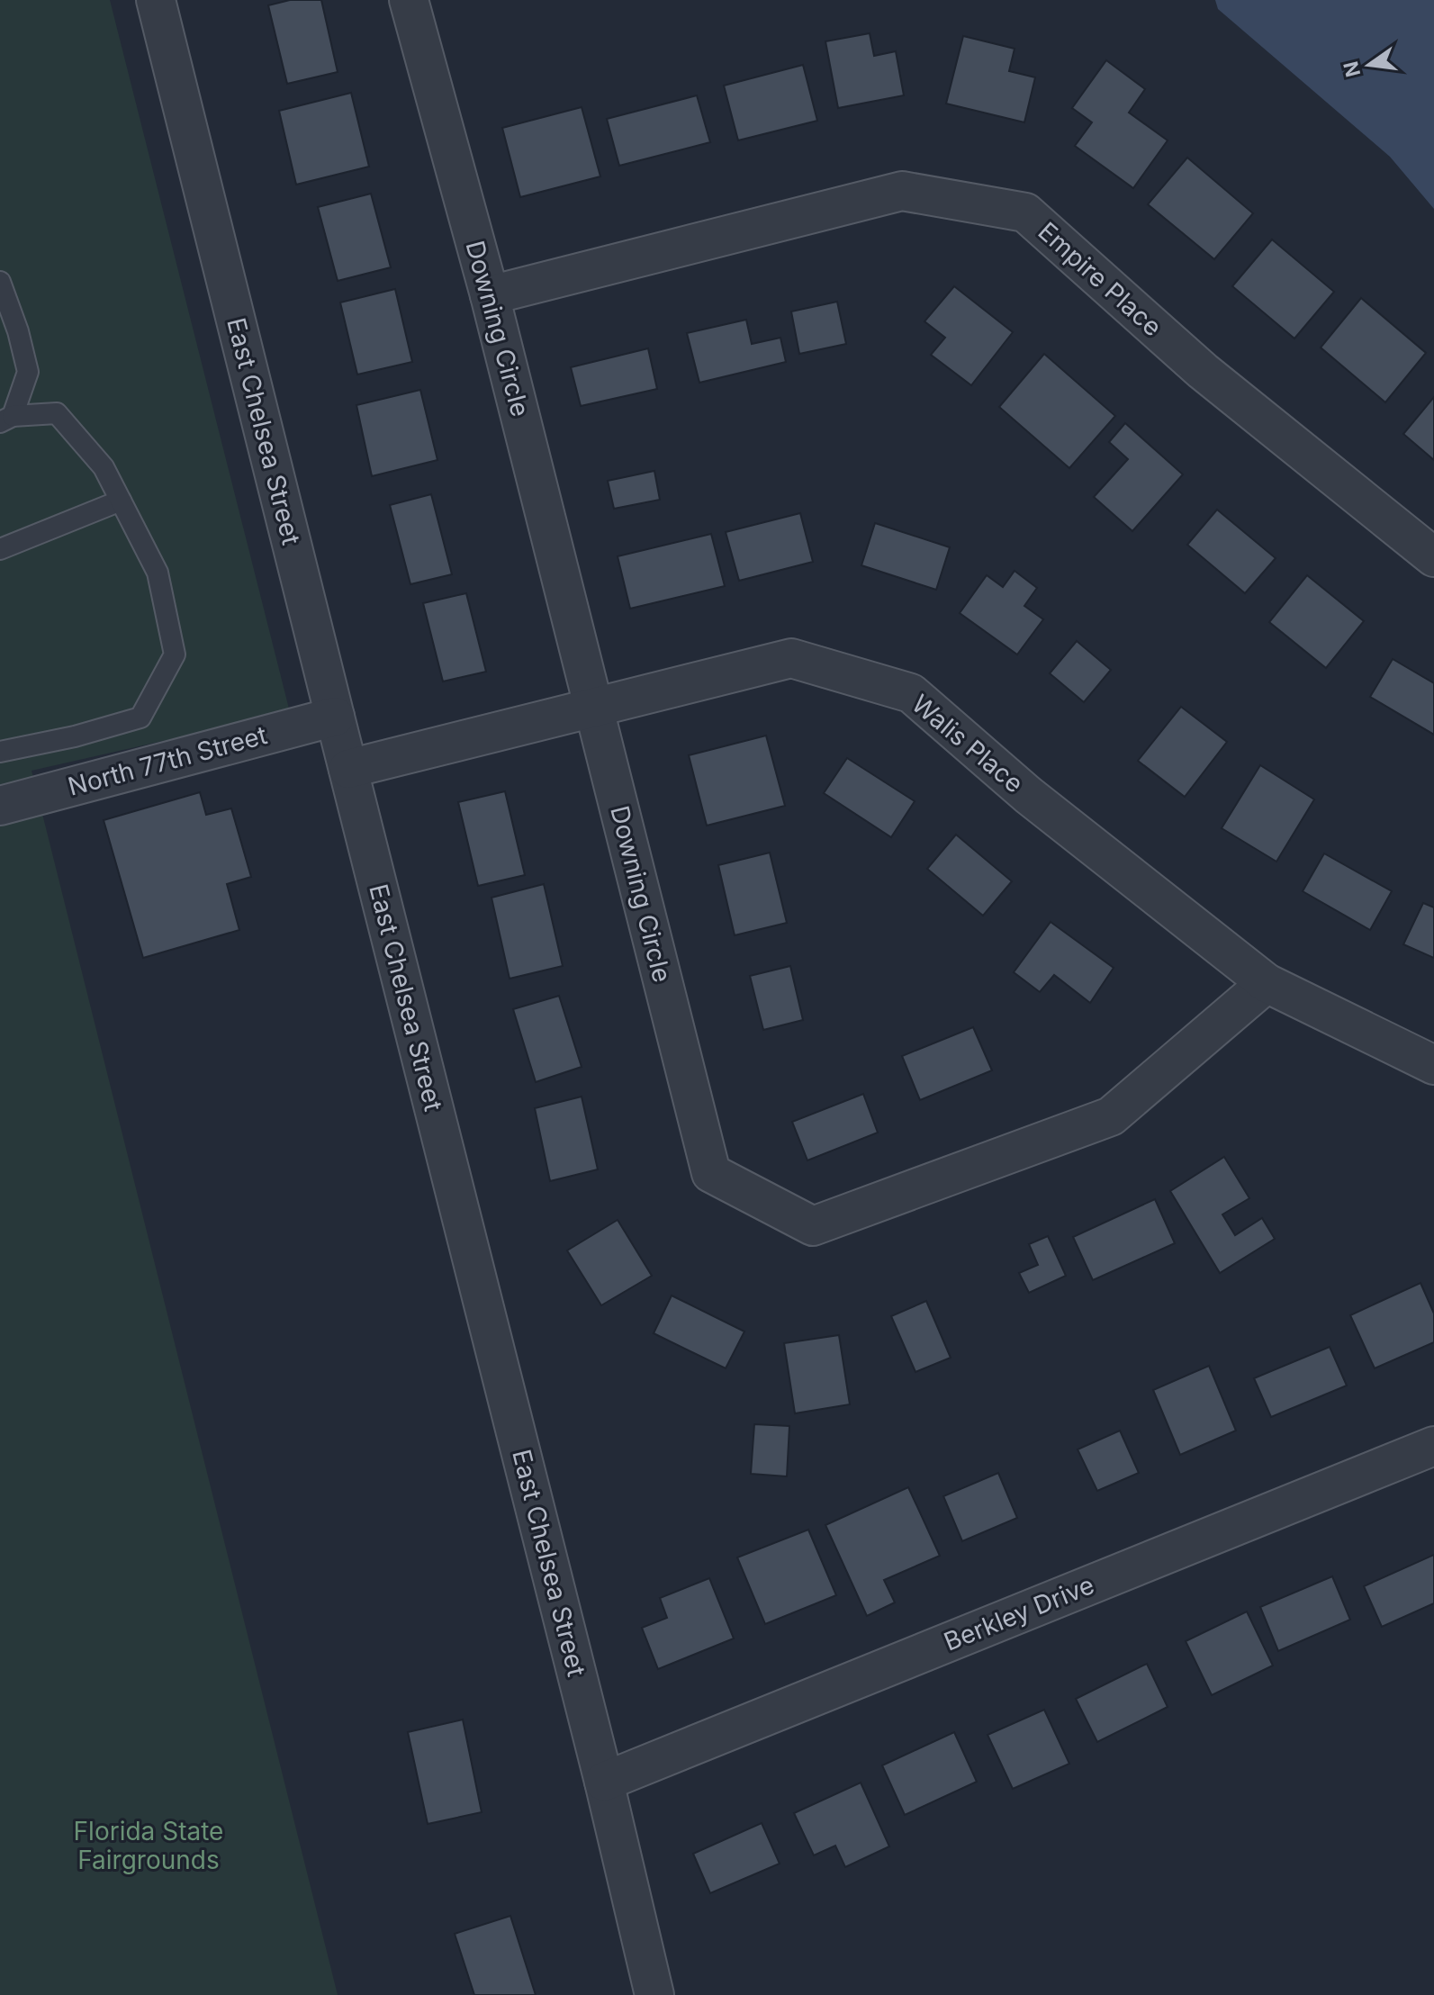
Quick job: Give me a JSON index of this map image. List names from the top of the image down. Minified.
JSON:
{"streets":{"street":["Empire Place","Downing Circle","East Chelsea Street","Walis Place","North 77th Street","Berkley Drive"]},"crossings":[["Empire Place","Downing Circle"],["Downing Circle","Walis Place"],["East Chelsea Street","Walis Place"],["East Chelsea Street","North 77th Street"],["East Chelsea Street","Berkley Drive"]],"parks":["Florida State Fairgrounds"],"north":"left"}
